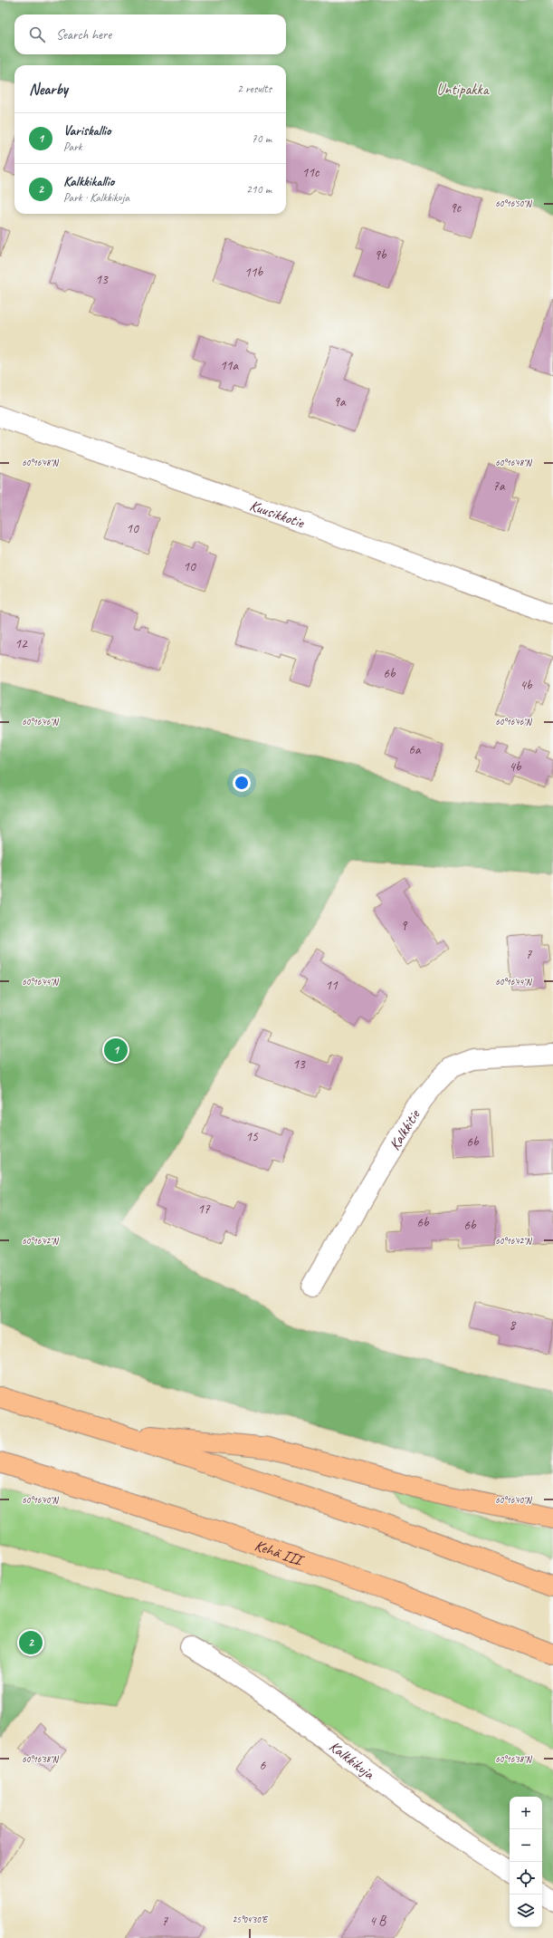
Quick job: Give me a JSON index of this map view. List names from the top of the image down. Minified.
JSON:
{"streets":{"highway":["Kehä III"],"street":["Kuusikkotie","Kalkkitie","Kalkkikuja"]},"parks":["Untipakka"],"house_numbers":["11c","9c","9b","11b","13","11a","9a","7a","10","10","12","6b","4b","6a","4b","9","7","11","13","15","6b","17","6b","6b","8","6","7","4 B"],"page":{"search":"Search here","heading":["Nearby","2 results"],"list":[{"mark":"1","name":"Variskallio","note":"Park","value":"70 m"},{"mark":"2","name":"Kalkkikallio","note":"Park · Kalkkikuja","value":"210 m"}],"pins":["1","2"],"map_buttons":["+","−"]},"coordinates":["60°16'50\"N","60°16'48\"N","60°16'46\"N","60°16'44\"N","60°16'42\"N","60°16'40\"N","60°16'38\"N","25°04'30\"E"]}
